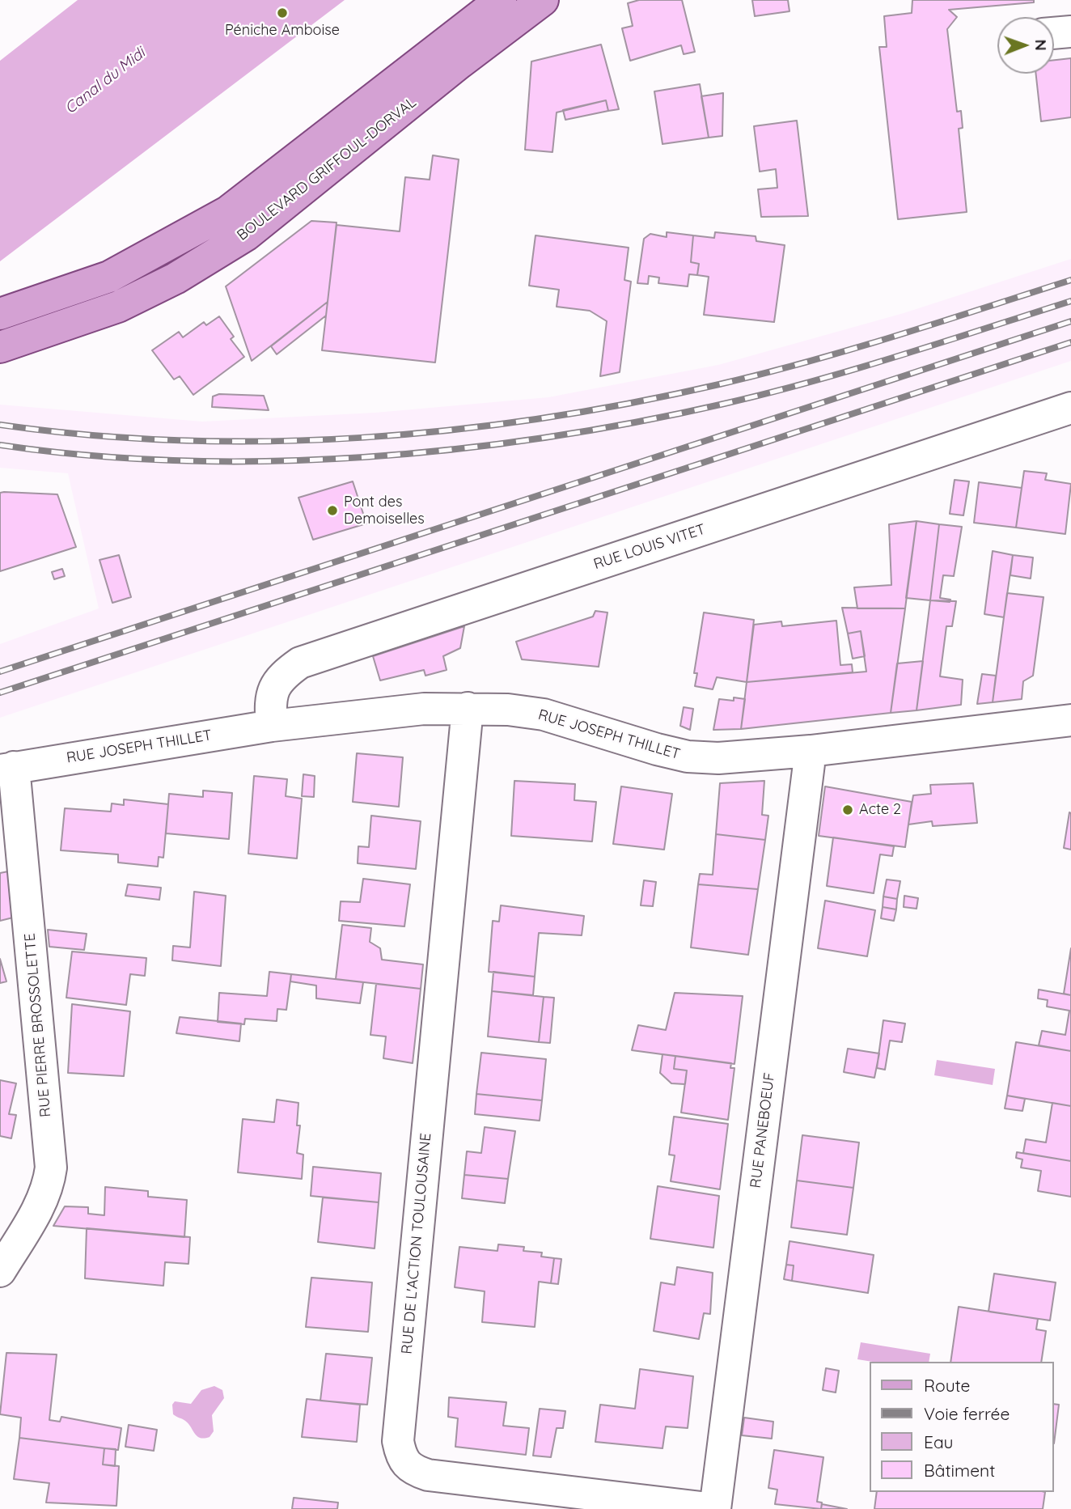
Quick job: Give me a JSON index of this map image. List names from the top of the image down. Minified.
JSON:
{"streets":{"main road":["BOULEVARD GRIFFOUL-DORVAL"],"street":["RUE LOUIS VITET","RUE JOSEPH THILLET","RUE PIERRE BROSSOLETTE","RUE PANEBOEUF","RUE DE L'ACTION TOULOUSAINE"]},"crossings":[["RUE LOUIS VITET","RUE JOSEPH THILLET"],["RUE JOSEPH THILLET","RUE PIERRE BROSSOLETTE"],["RUE JOSEPH THILLET","RUE PANEBOEUF"],["RUE JOSEPH THILLET","RUE DE L'ACTION TOULOUSAINE"],["RUE PANEBOEUF","RUE DE L'ACTION TOULOUSAINE"]],"water":["Canal du Midi"],"places":["Péniche Amboise","Pont des Demoiselles","Acte 2"],"legend":["Route","Voie ferrée","Eau","Bâtiment"],"north":"right"}
